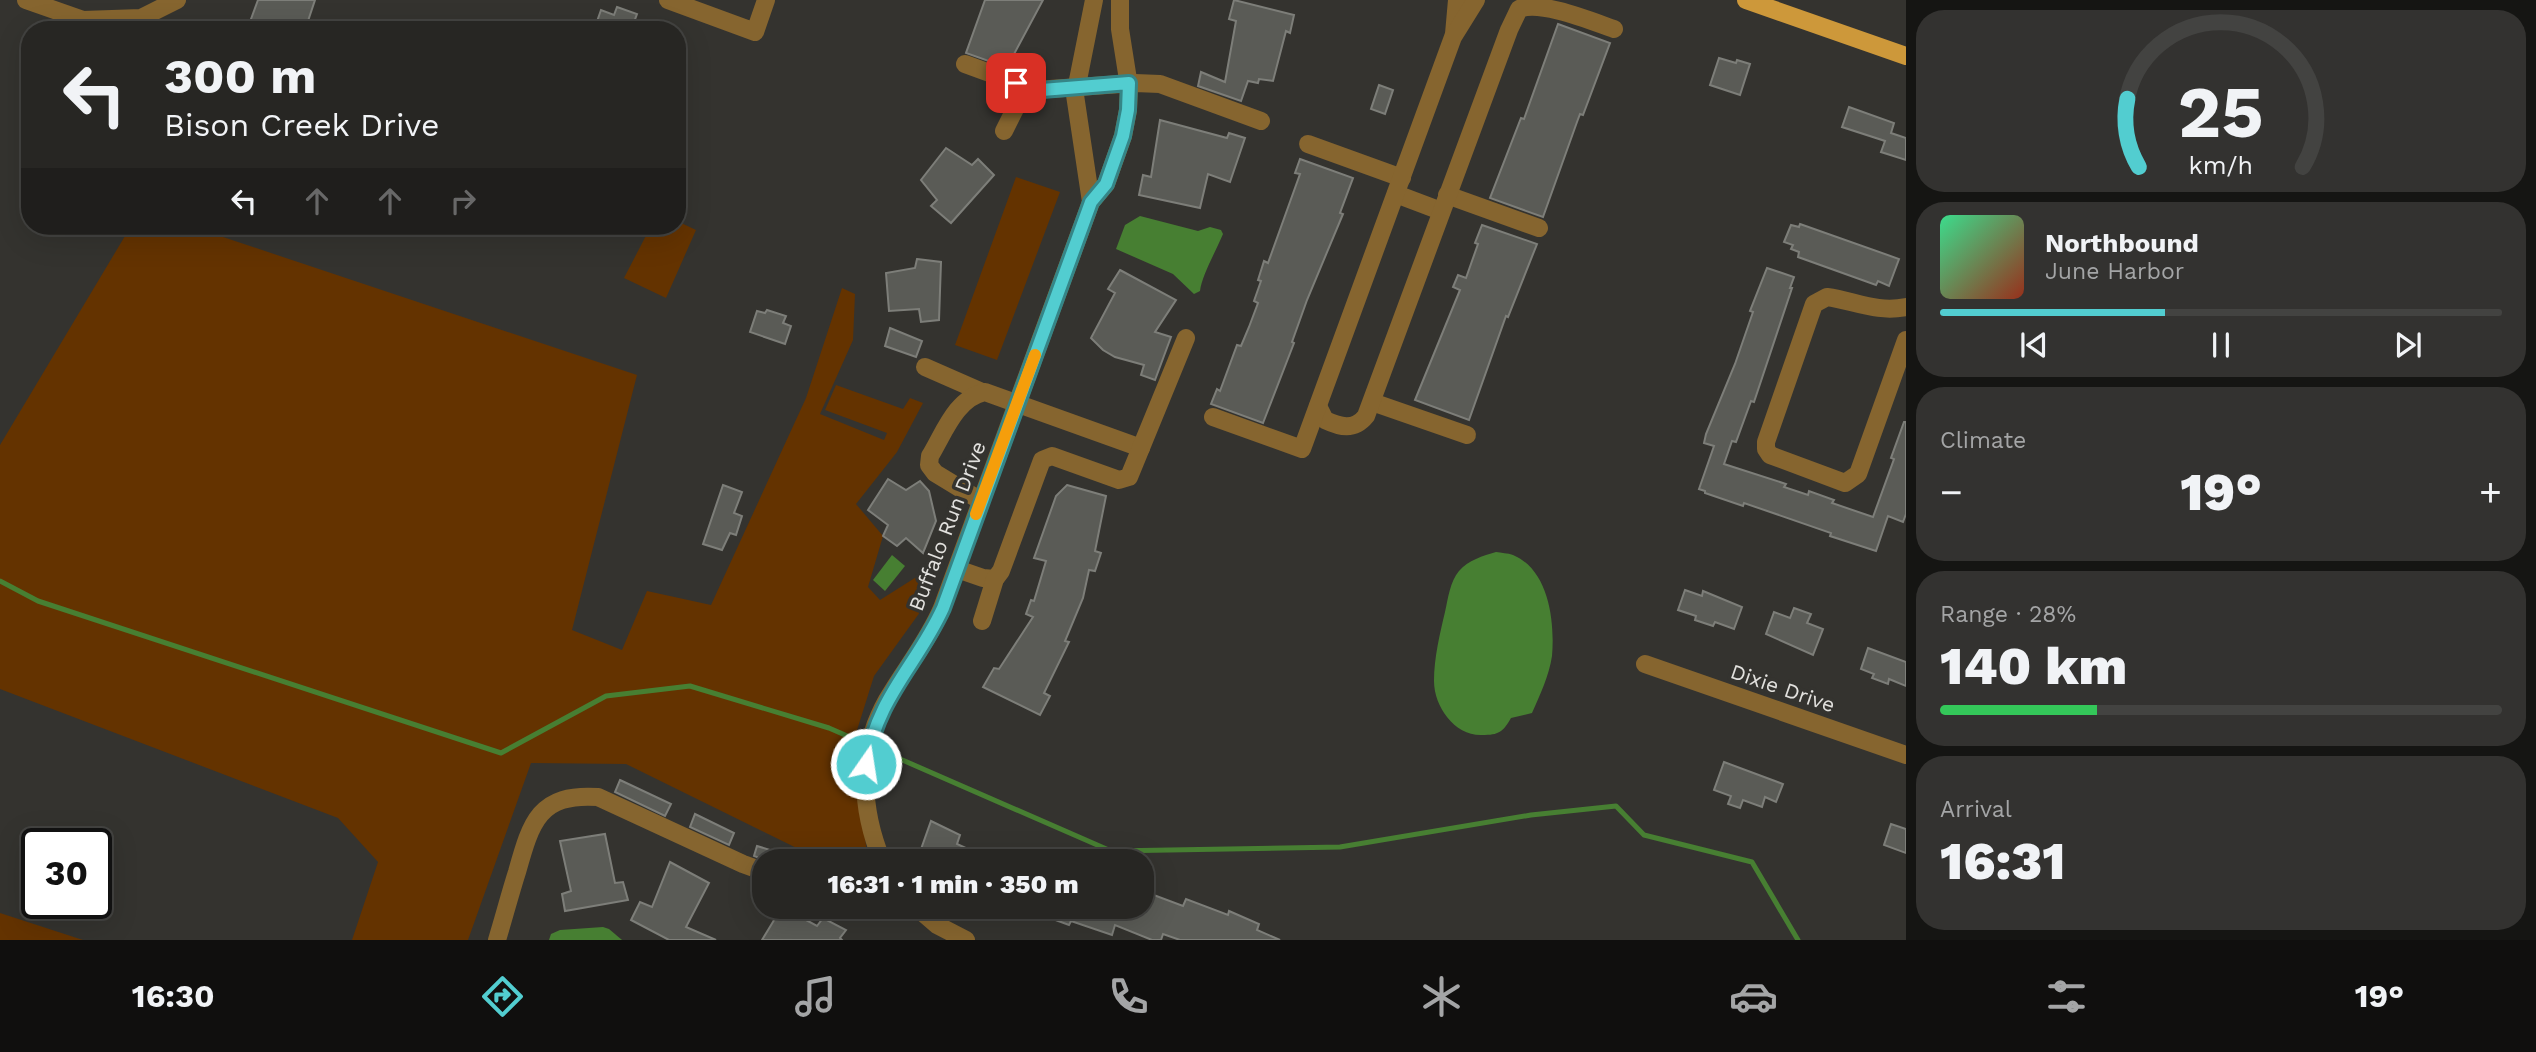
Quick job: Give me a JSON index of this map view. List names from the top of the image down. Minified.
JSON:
{"streets":{"street":["Buffalo Run Drive","Dixie Drive"]},"page":{"turn":["300 m","Bison Creek Drive"],"song":["Northbound","June Harbor"],"tile":["Climate",["Range · 28%","140 km"],["Arrival","16:31"]],"heat":["−","19°","+"],"limit":"30","trip":"16:31 · 1 min · 350 m","tabs":["16:30","19°"],"gauge":["25","km/h"]}}
